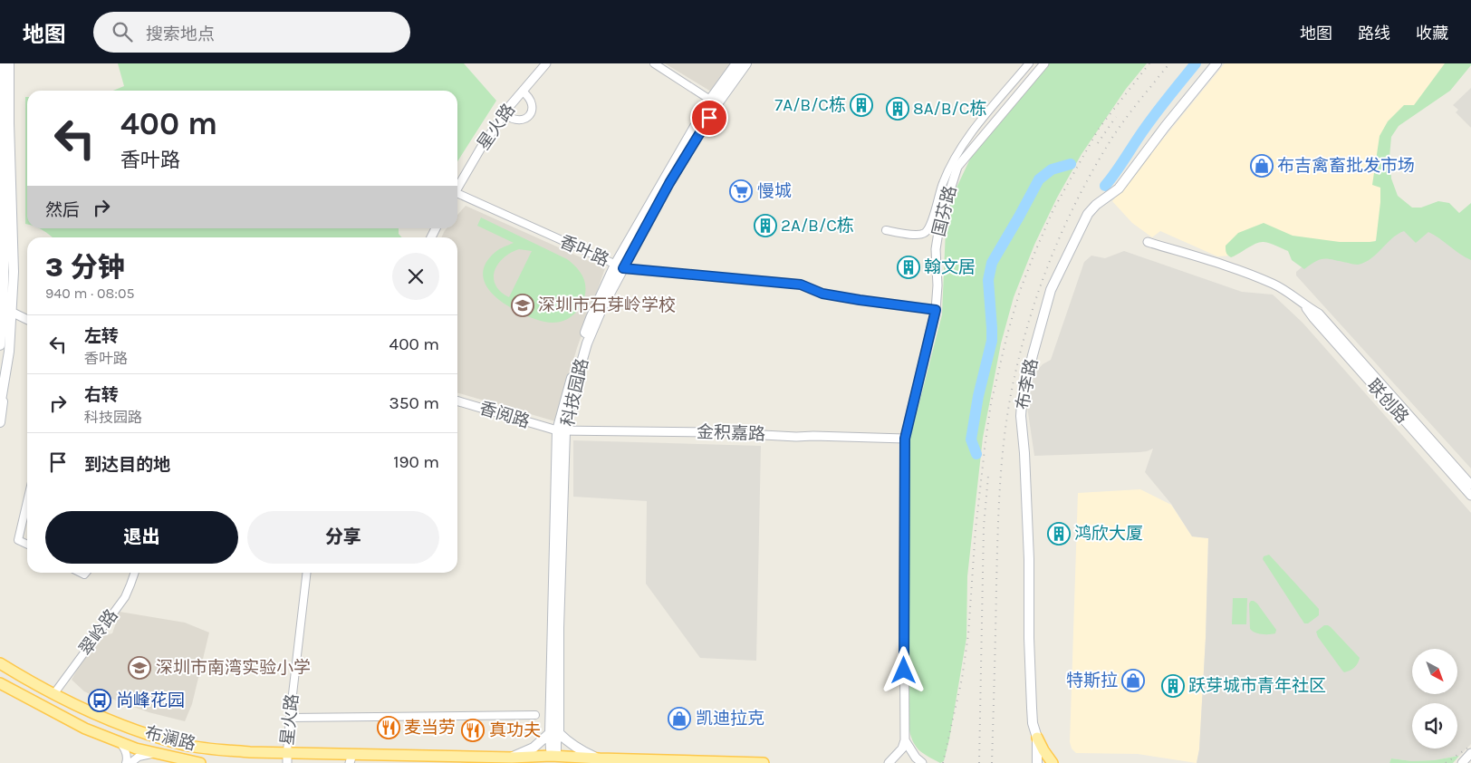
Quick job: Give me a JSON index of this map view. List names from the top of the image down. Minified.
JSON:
{"streets":{"main road":["布李路","科技园路","布澜路"],"street":["星火路","国芬路","香叶路","联创路","香阅路","金积嘉路","翠岭路"]},"crossings":[["星火路","布澜路"],["国芬路","香叶路"],["国芬路","金积嘉路"],["香叶路","科技园路"],["科技园路","香阅路"],["科技园路","金积嘉路"],["科技园路","布澜路"],["香阅路","金积嘉路"],["翠岭路","布澜路"]],"places":{"building":["7A/B/C栋","8A/B/C栋","2A/B/C栋","翰文居","鸿欣大厦","跃芽城市青年社区"],"shop":["布吉禽畜批发市场","特斯拉","凯迪拉克"],"supermarket":["慢城"],"school or university":["深圳市石芽岭学校","深圳市南湾实验小学"],"bus stop":["尚峰花园"],"restaurant":["麦当劳","真功夫"]},"north":"bottom right","page":{"header":"地图","search":"搜索地点","nav":["地图","路线","收藏"],"turn":["400 m","香叶路"],"then":"然后","heading":["3 分钟","940 m · 08:05"],"list":[{"name":"左转","note":"香叶路","value":"400 m"},{"name":"右转","note":"科技园路","value":"350 m"},{"name":"到达目的地","value":"190 m"}],"buttons":["退出","分享"]}}
